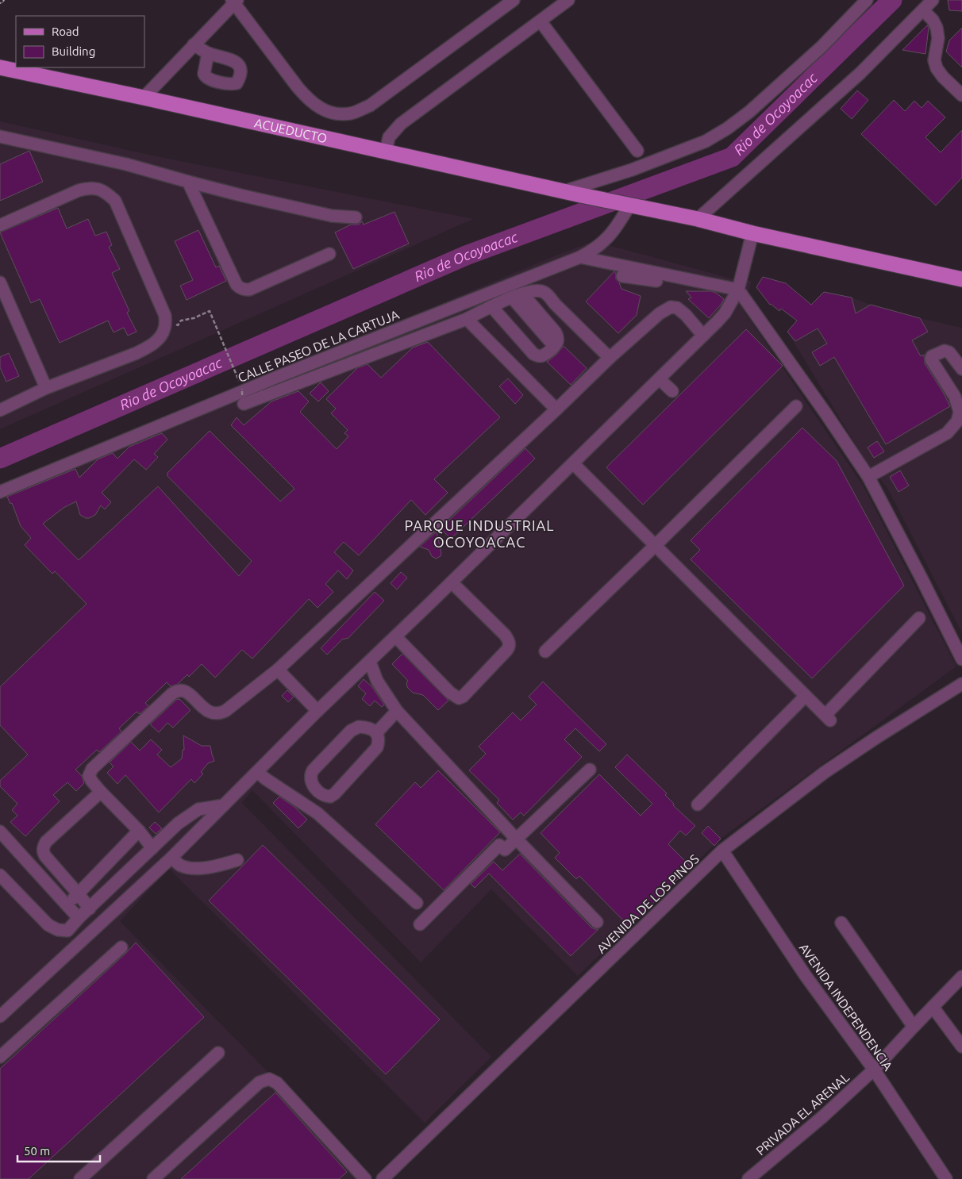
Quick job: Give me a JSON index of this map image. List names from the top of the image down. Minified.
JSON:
{"streets":{"main road":["ACUEDUCTO"],"street":["CALLE PASEO DE LA CARTUJA","AVENIDA DE LOS PINOS","AVENIDA INDEPENDENCIA","PRIVADA EL ARENAL"]},"crossings":[["ACUEDUCTO","CALLE PASEO DE LA CARTUJA"],["AVENIDA DE LOS PINOS","AVENIDA INDEPENDENCIA"],["AVENIDA INDEPENDENCIA","PRIVADA EL ARENAL"]],"districts":["PARQUE INDUSTRIAL OCOYOACAC"],"water":["Rio de Ocoyoacac"],"legend":["Road","Building"],"scale_bar":"50 m"}
